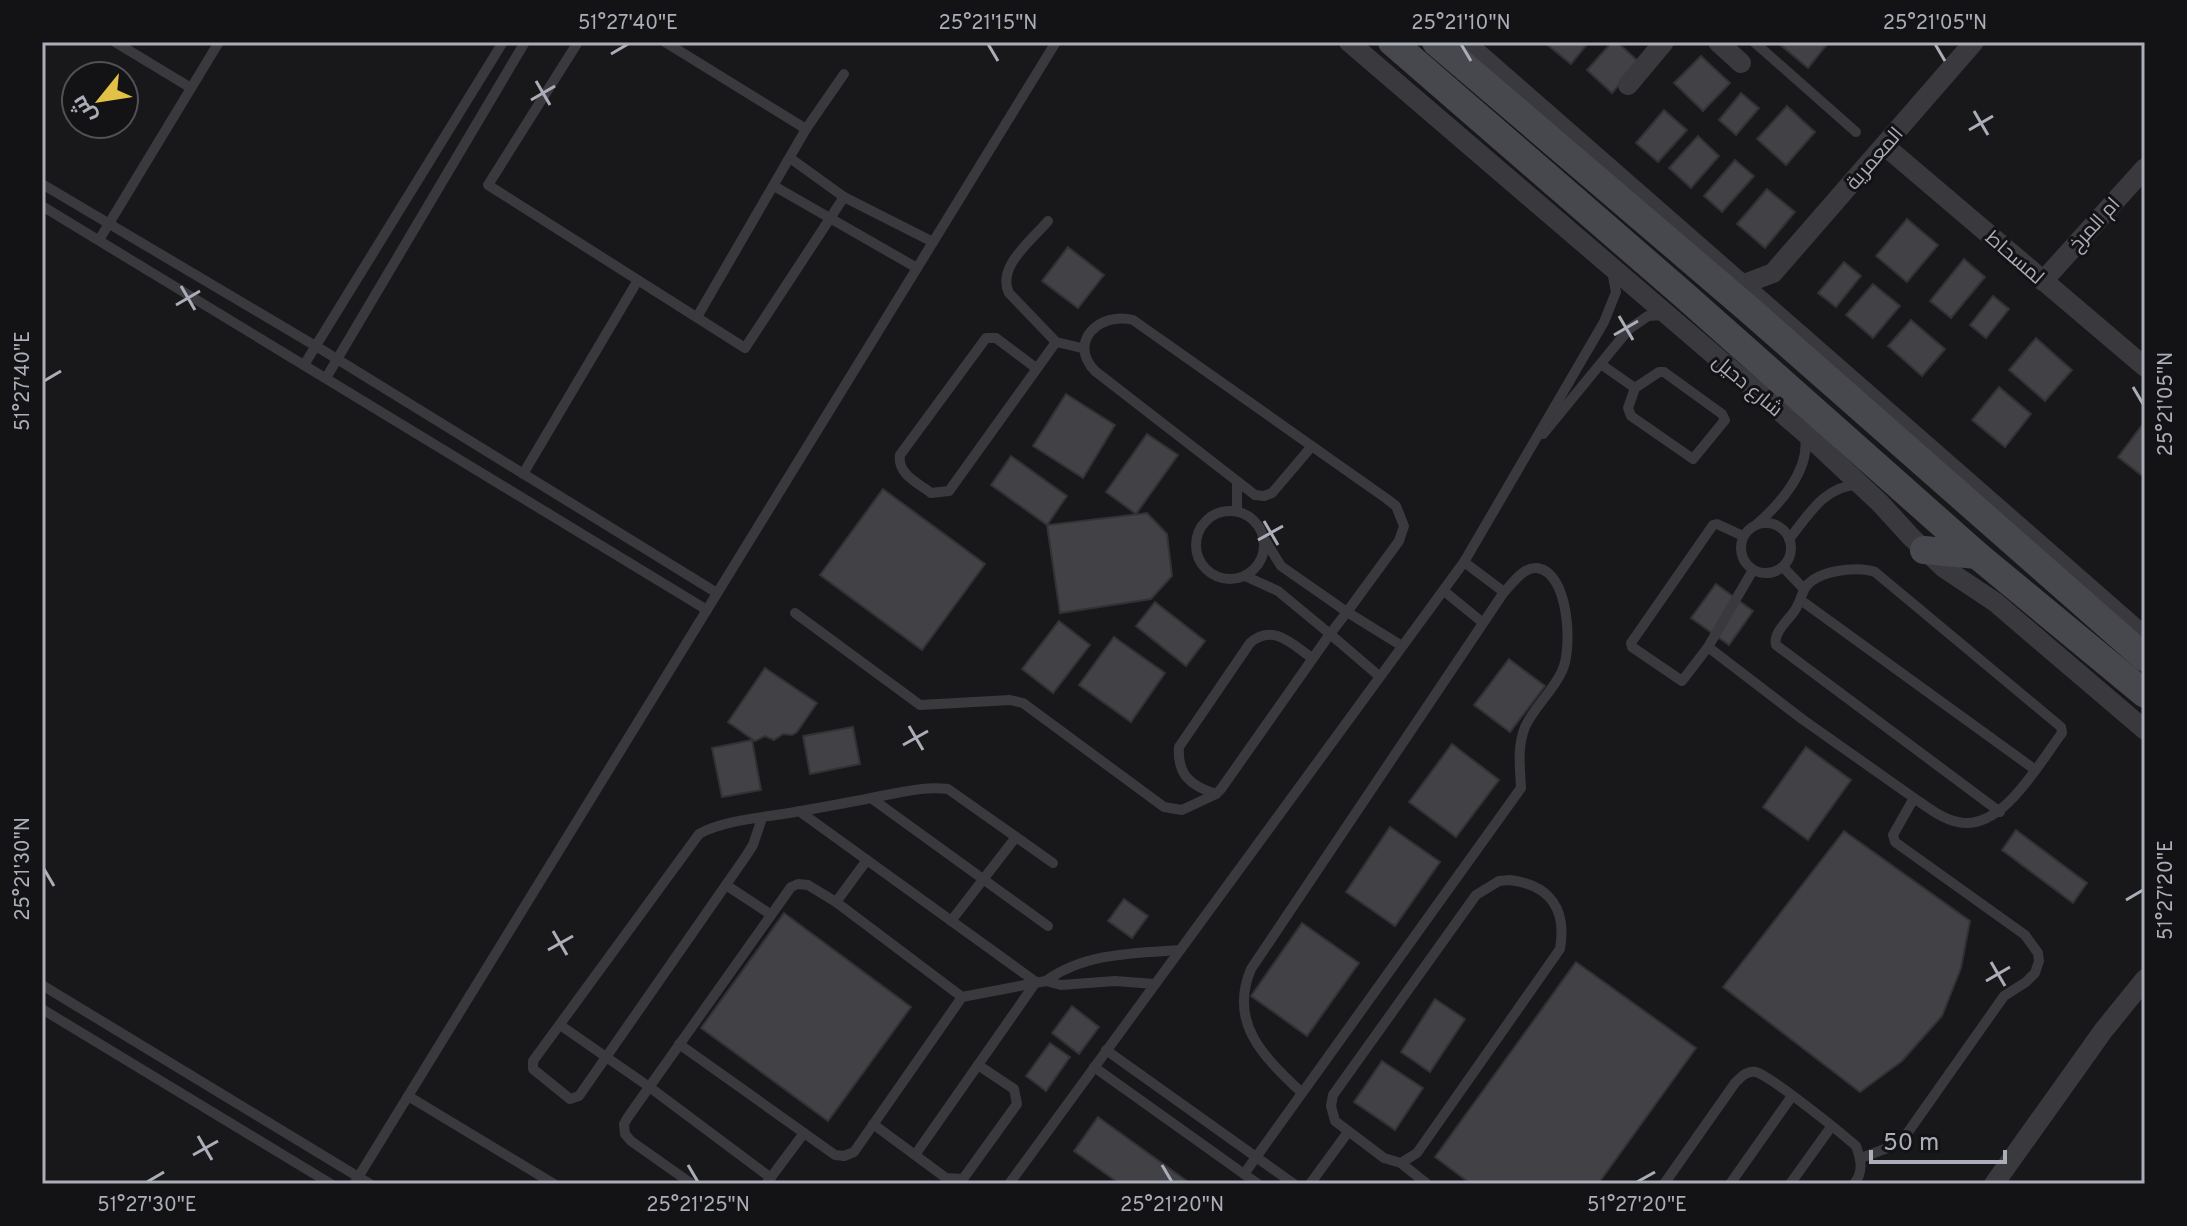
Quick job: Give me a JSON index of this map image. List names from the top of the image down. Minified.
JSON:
{"streets":{"main road":["شارع دحيل"],"street":["المعمرية","ام المرخ","لمسحاط"]},"crossings":[["المعمرية","لمسحاط"],["ام المرخ","لمسحاط"]],"scale_bar":"50 m","north":"bottom left","coordinates":["51°27'40\"E","25°21'15\"N","25°21'10\"N","25°21'05\"N","25°21'30\"N","51°27'20\"E","51°27'30\"E","25°21'25\"N","25°21'20\"N"]}
